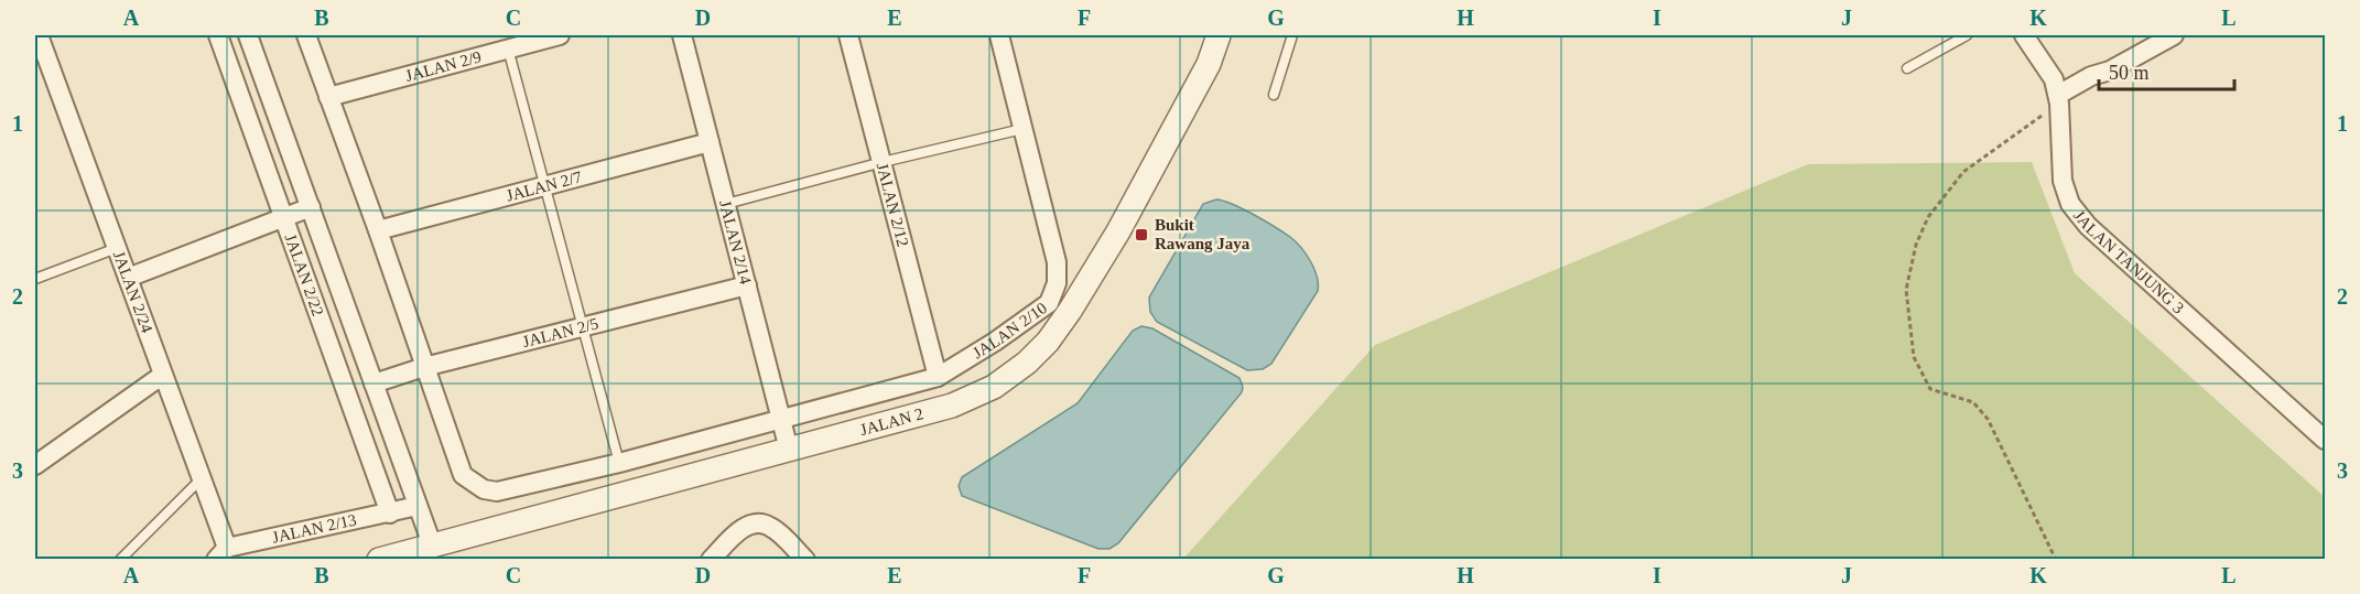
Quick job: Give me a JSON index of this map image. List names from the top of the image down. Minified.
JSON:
{"streets":{"street":["JALAN 2/9","JALAN 2/7","JALAN 2/12","JALAN 2/14","JALAN TANJUNG 3","JALAN 2/22","JALAN 2/24","JALAN 2/10","JALAN 2/5","JALAN 2","JALAN 2/13"]},"crossings":[["JALAN 2/9","JALAN 2/10"],["JALAN 2/7","JALAN 2/14"],["JALAN 2/7","JALAN 2/10"],["JALAN 2/12","JALAN 2/10"],["JALAN 2/14","JALAN 2/10"],["JALAN 2/14","JALAN 2/5"],["JALAN 2/14","JALAN 2"],["JALAN 2/22","JALAN 2/13"],["JALAN 2/24","JALAN 2/13"],["JALAN 2/10","JALAN 2/5"]],"places":{"transit":["Bukit Rawang Jaya"]},"scale_bar":"50 m","grid":{"columns":["A","B","C","D","E","F","G","H","I","J","K","L"],"rows":["1","2","3"]}}
